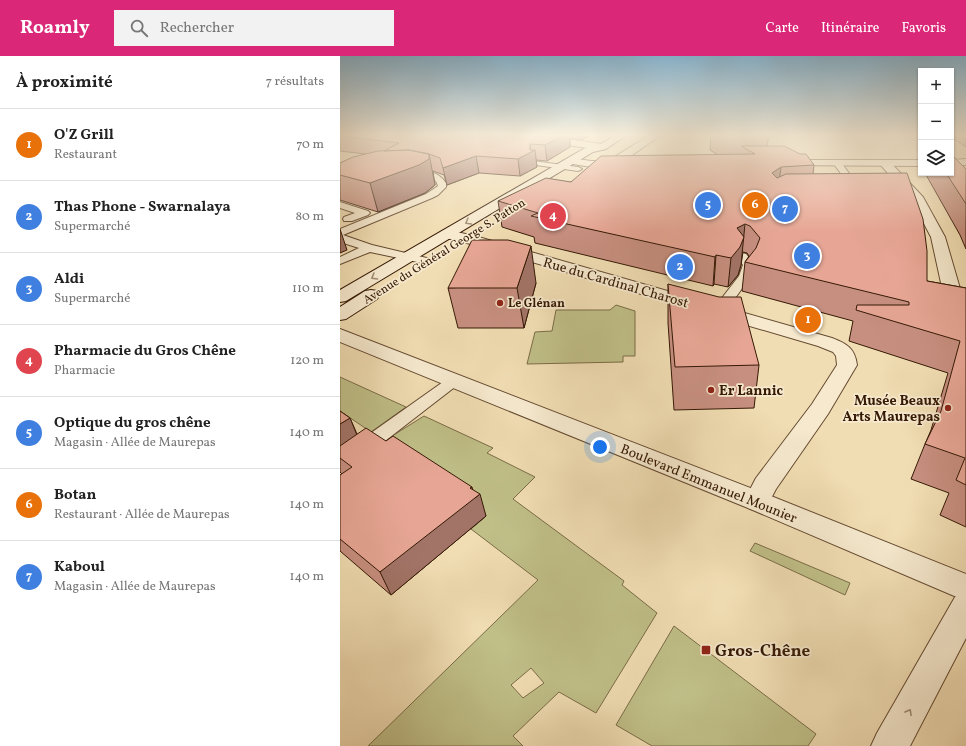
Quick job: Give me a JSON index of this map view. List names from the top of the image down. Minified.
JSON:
{"streets":{"street":["Avenue du Général George S. Patton","Rue du Cardinal Charost","Boulevard Emmanuel Mounier"]},"crossings":[["Avenue du Général George S. Patton","Rue du Cardinal Charost"],["Rue du Cardinal Charost","Boulevard Emmanuel Mounier"]],"places":{"other":["Le Glénan","Er Lannic","Musée Beaux Arts Maurepas"],"transit":["Gros-Chêne"]},"page":{"header":"Roamly","search":"Rechercher","nav":["Carte","Itinéraire","Favoris"],"heading":["À proximité","7 résultats"],"map_buttons":["+","−"],"list":[{"mark":"1","name":"O'Z Grill","note":"Restaurant","value":"70 m"},{"mark":"2","name":"Thas Phone - Swarnalaya","note":"Supermarché","value":"80 m"},{"mark":"3","name":"Aldi","note":"Supermarché","value":"110 m"},{"mark":"4","name":"Pharmacie du Gros Chêne","note":"Pharmacie","value":"120 m"},{"mark":"5","name":"Optique du gros chêne","note":"Magasin · Allée de Maurepas","value":"140 m"},{"mark":"6","name":"Botan","note":"Restaurant · Allée de Maurepas","value":"140 m"},{"mark":"7","name":"Kaboul","note":"Magasin · Allée de Maurepas","value":"140 m"}],"pins":["5","6","7","4","3","2","1"]}}
